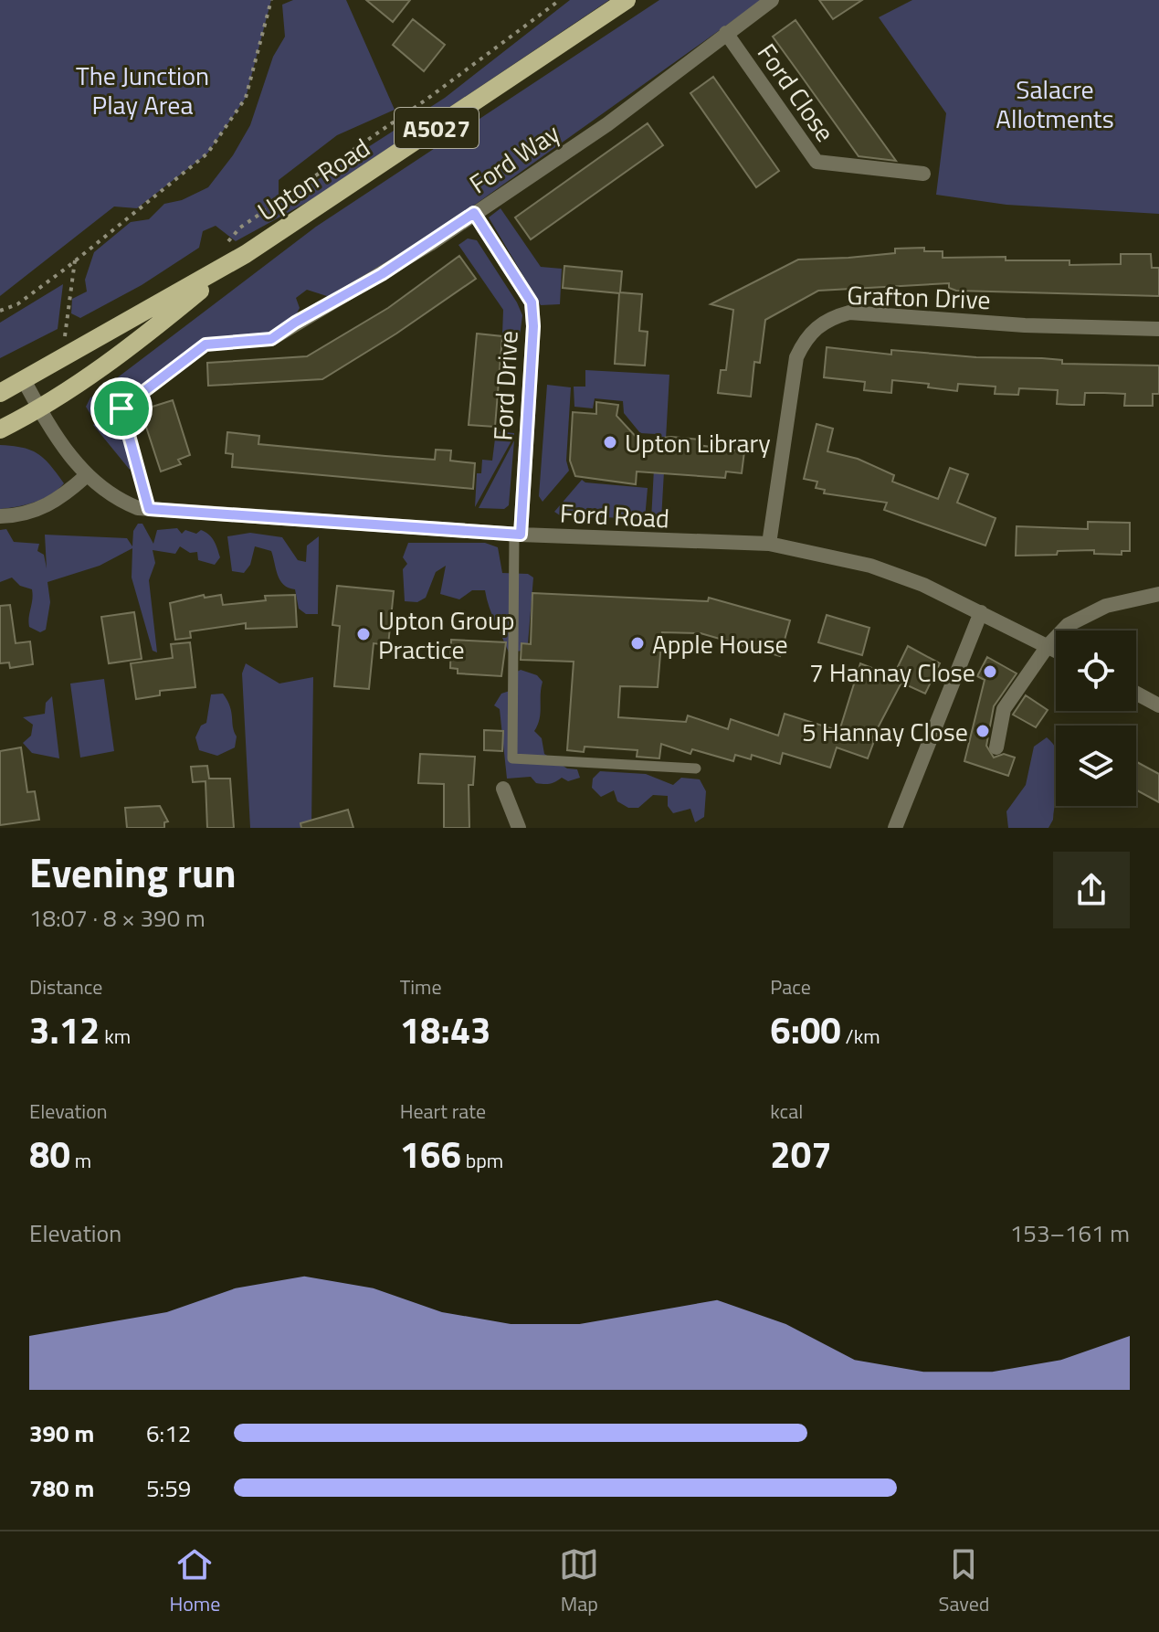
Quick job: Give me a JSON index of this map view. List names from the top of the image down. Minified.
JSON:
{"streets":{"main road":["A5027","Upton Road"],"street":["Ford Close","Ford Way","Grafton Drive","Ford Drive","Ford Road"]},"crossings":[["Ford Close","Ford Way"],["Ford Way","Ford Drive"],["Upton Road","Ford Road"],["Grafton Drive","Ford Road"],["Ford Drive","Ford Road"]],"parks":["The Junction Play Area","Salacre Allotments"],"places":["Upton Library","Upton Group Practice","Apple House","7 Hannay Close","5 Hannay Close"],"page":{"heading":["Evening run","18:07 · 8 × 390 m"],"stats":[["Distance","3.12 km"],["Time","18:43"],["Pace","6:00 /km"],["Elevation","80 m"],["Heart rate","166 bpm"],["kcal","207"]],"chart":["Elevation","153–161 m"],"list":[{"name":"390 m","note":"6:12"},{"name":"780 m","note":"5:59"}],"tabs":["Home","Map","Saved"]}}
